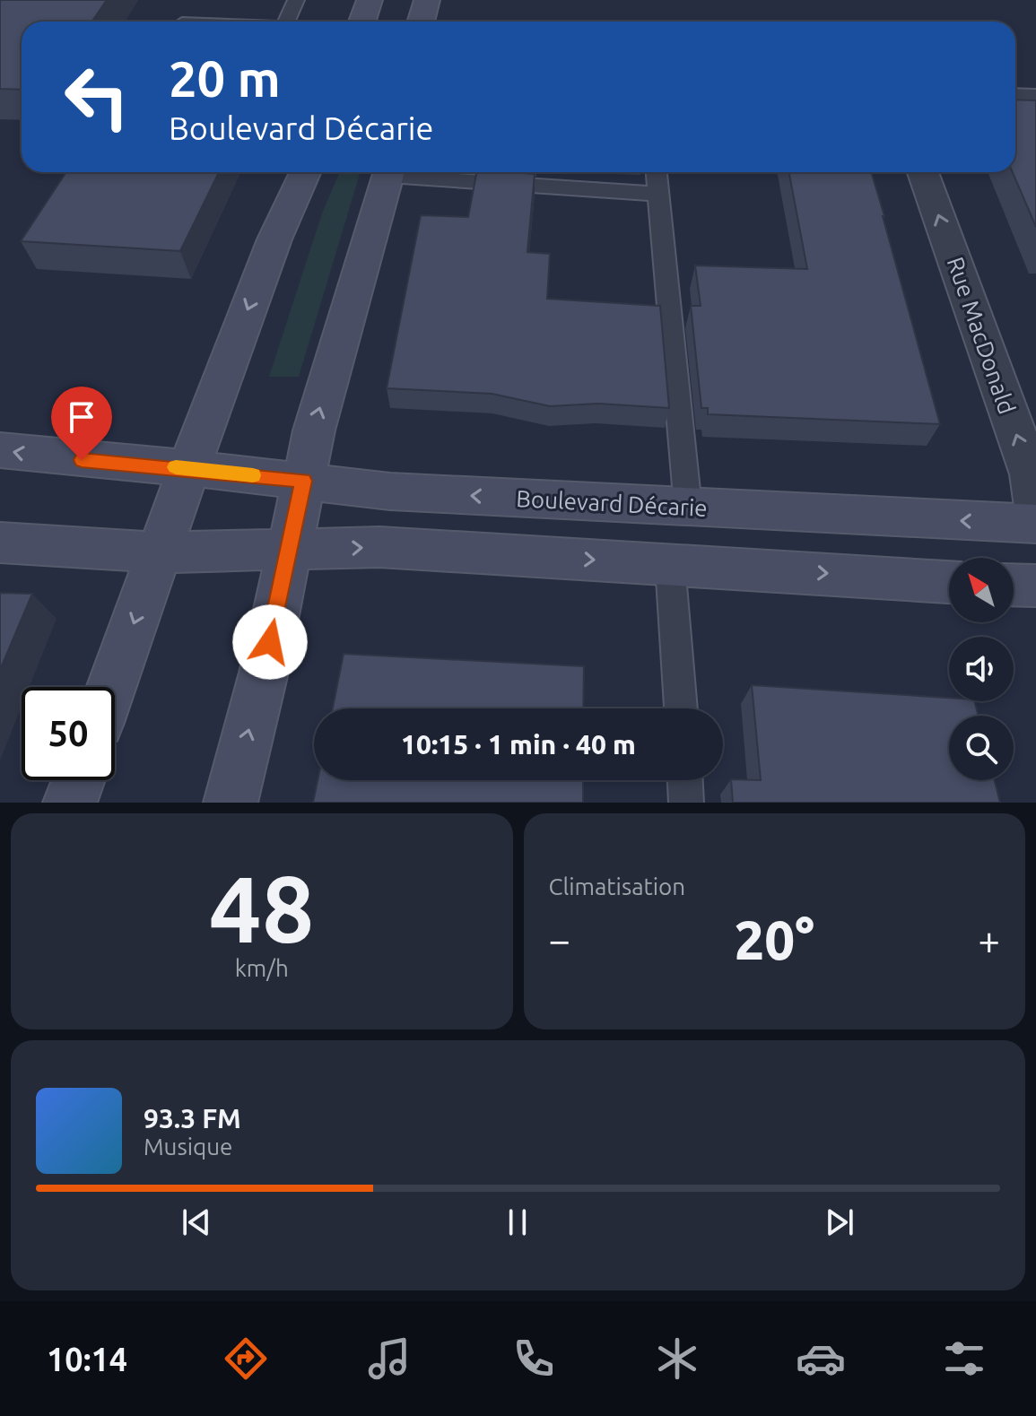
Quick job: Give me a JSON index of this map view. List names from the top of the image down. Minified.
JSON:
{"streets":{"street":["Rue MacDonald","Boulevard Décarie"]},"one_way":["Rue MacDonald"],"north":"top left","page":{"turn":["20 m","Boulevard Décarie"],"limit":"50","trip":"10:15 · 1 min · 40 m","tile":[["48","km/h"],"Climatisation"],"heat":["−","20°","+"],"song":["93.3 FM","Musique"],"tabs":"10:14"}}
